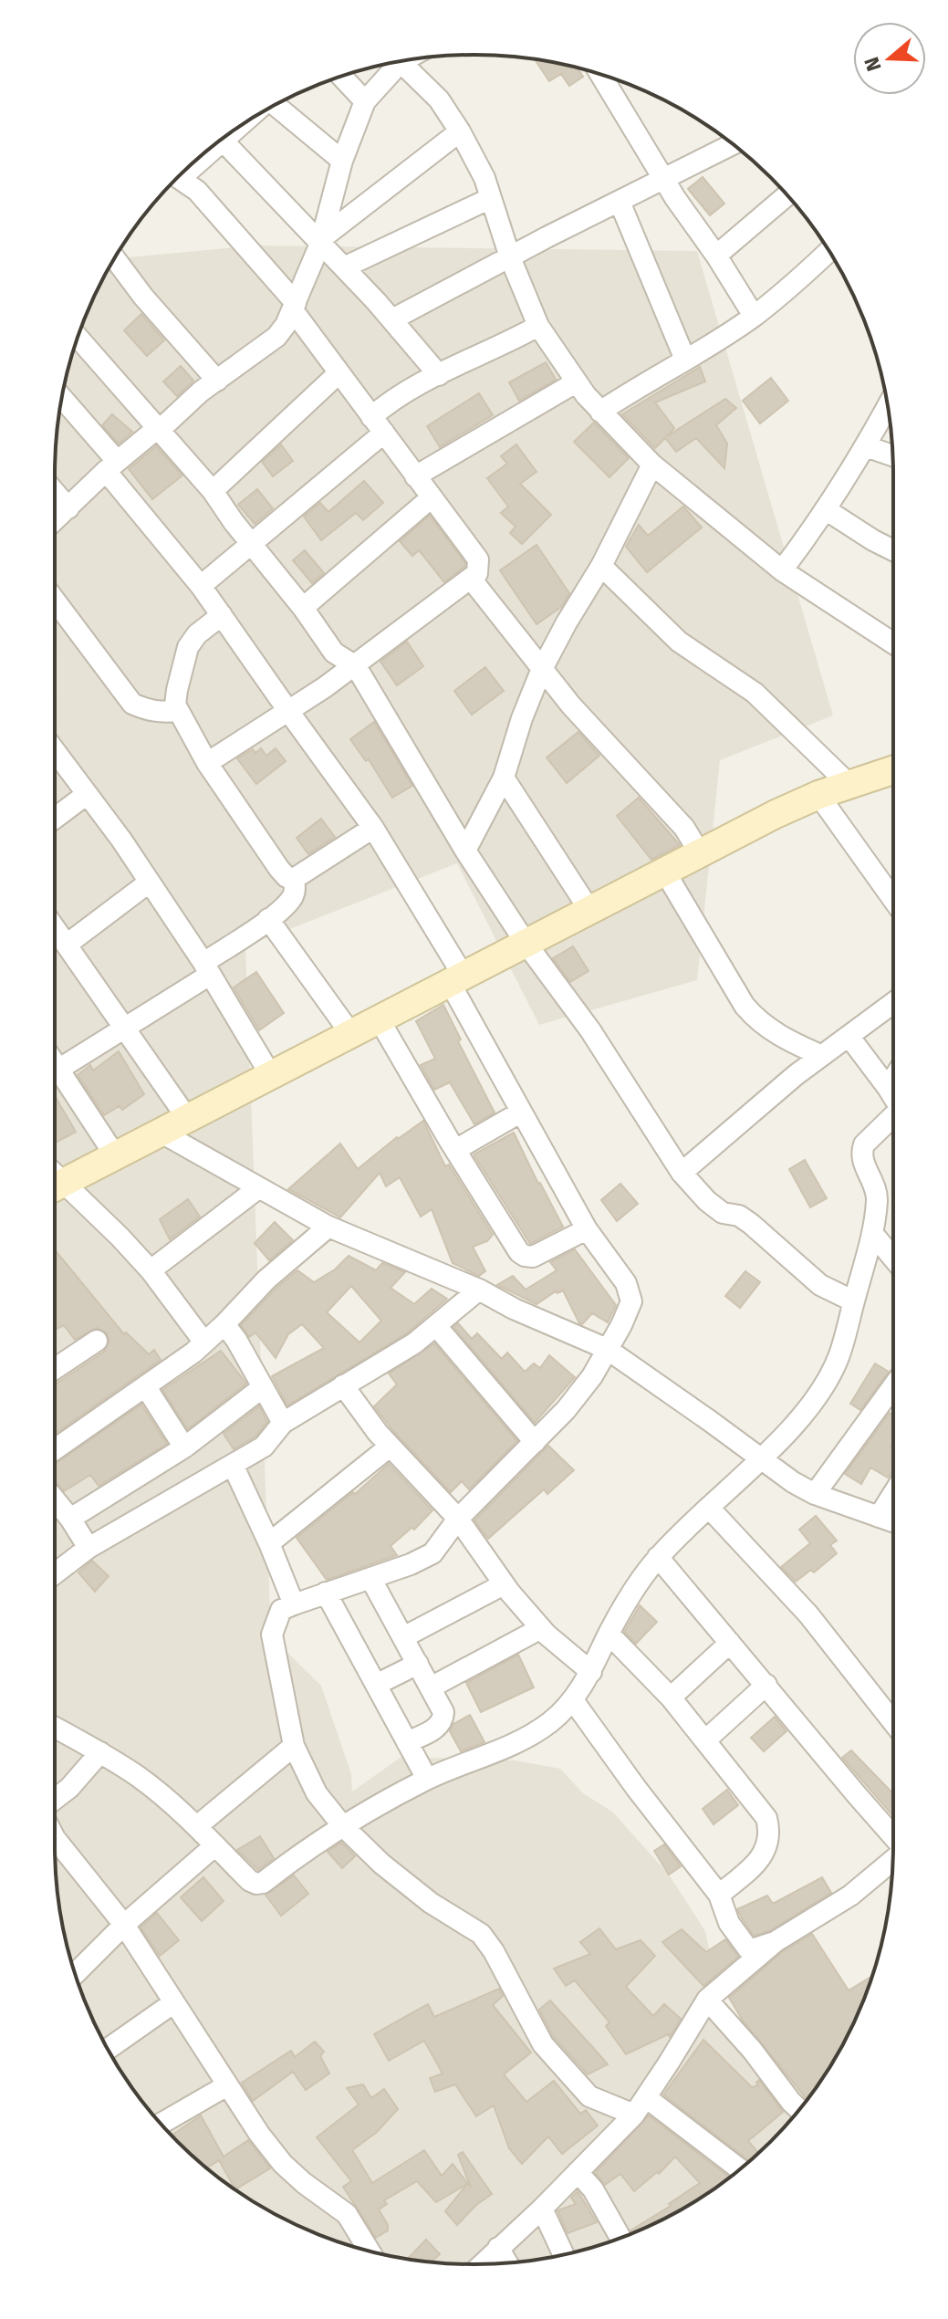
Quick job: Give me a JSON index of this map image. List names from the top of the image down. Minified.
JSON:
{"north":"left"}
